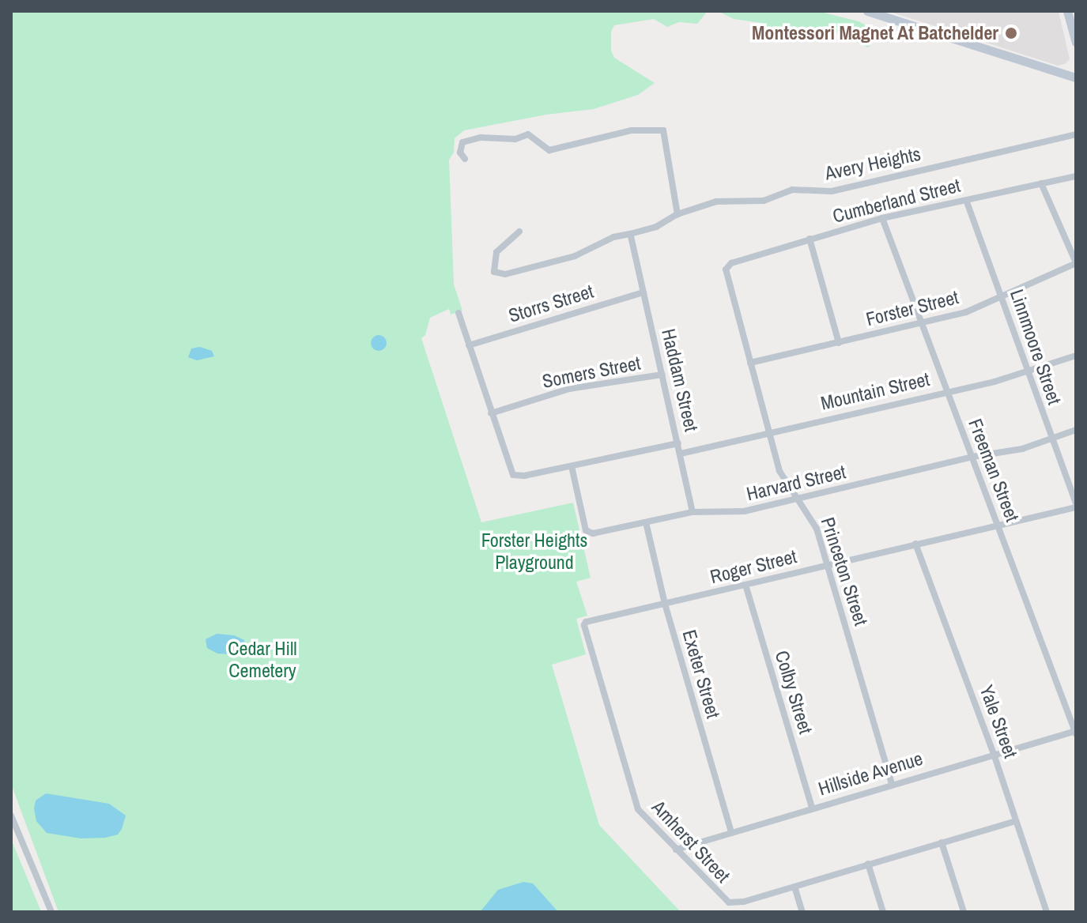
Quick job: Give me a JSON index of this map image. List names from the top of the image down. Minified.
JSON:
{"streets":{"street":["Avery Heights","Cumberland Street","Storrs Street","Forster Street","Linnmoore Street","Somers Street","Haddam Street","Mountain Street","Freeman Street","Harvard Street","Roger Street","Princeton Street","Exeter Street","Colby Street","Yale Street","Hillside Avenue","Amherst Street"]},"crossings":[["Avery Heights","Haddam Street"],["Cumberland Street","Linnmoore Street"],["Cumberland Street","Freeman Street"],["Cumberland Street","Princeton Street"],["Storrs Street","Haddam Street"],["Forster Street","Linnmoore Street"],["Forster Street","Freeman Street"],["Forster Street","Princeton Street"],["Linnmoore Street","Mountain Street"],["Linnmoore Street","Harvard Street"],["Linnmoore Street","Roger Street"],["Somers Street","Haddam Street"],["Haddam Street","Mountain Street"],["Haddam Street","Harvard Street"],["Mountain Street","Freeman Street"],["Mountain Street","Princeton Street"],["Freeman Street","Harvard Street"],["Freeman Street","Roger Street"],["Freeman Street","Hillside Avenue"],["Harvard Street","Princeton Street"],["Harvard Street","Exeter Street"],["Roger Street","Princeton Street"],["Roger Street","Exeter Street"],["Roger Street","Colby Street"],["Roger Street","Yale Street"],["Roger Street","Amherst Street"],["Princeton Street","Hillside Avenue"],["Exeter Street","Hillside Avenue"],["Colby Street","Hillside Avenue"],["Yale Street","Hillside Avenue"],["Yale Street","Amherst Street"],["Hillside Avenue","Amherst Street"]],"parks":["Forster Heights Playground","Cedar Hill Cemetery"],"places":["Montessori Magnet At Batchelder"]}
